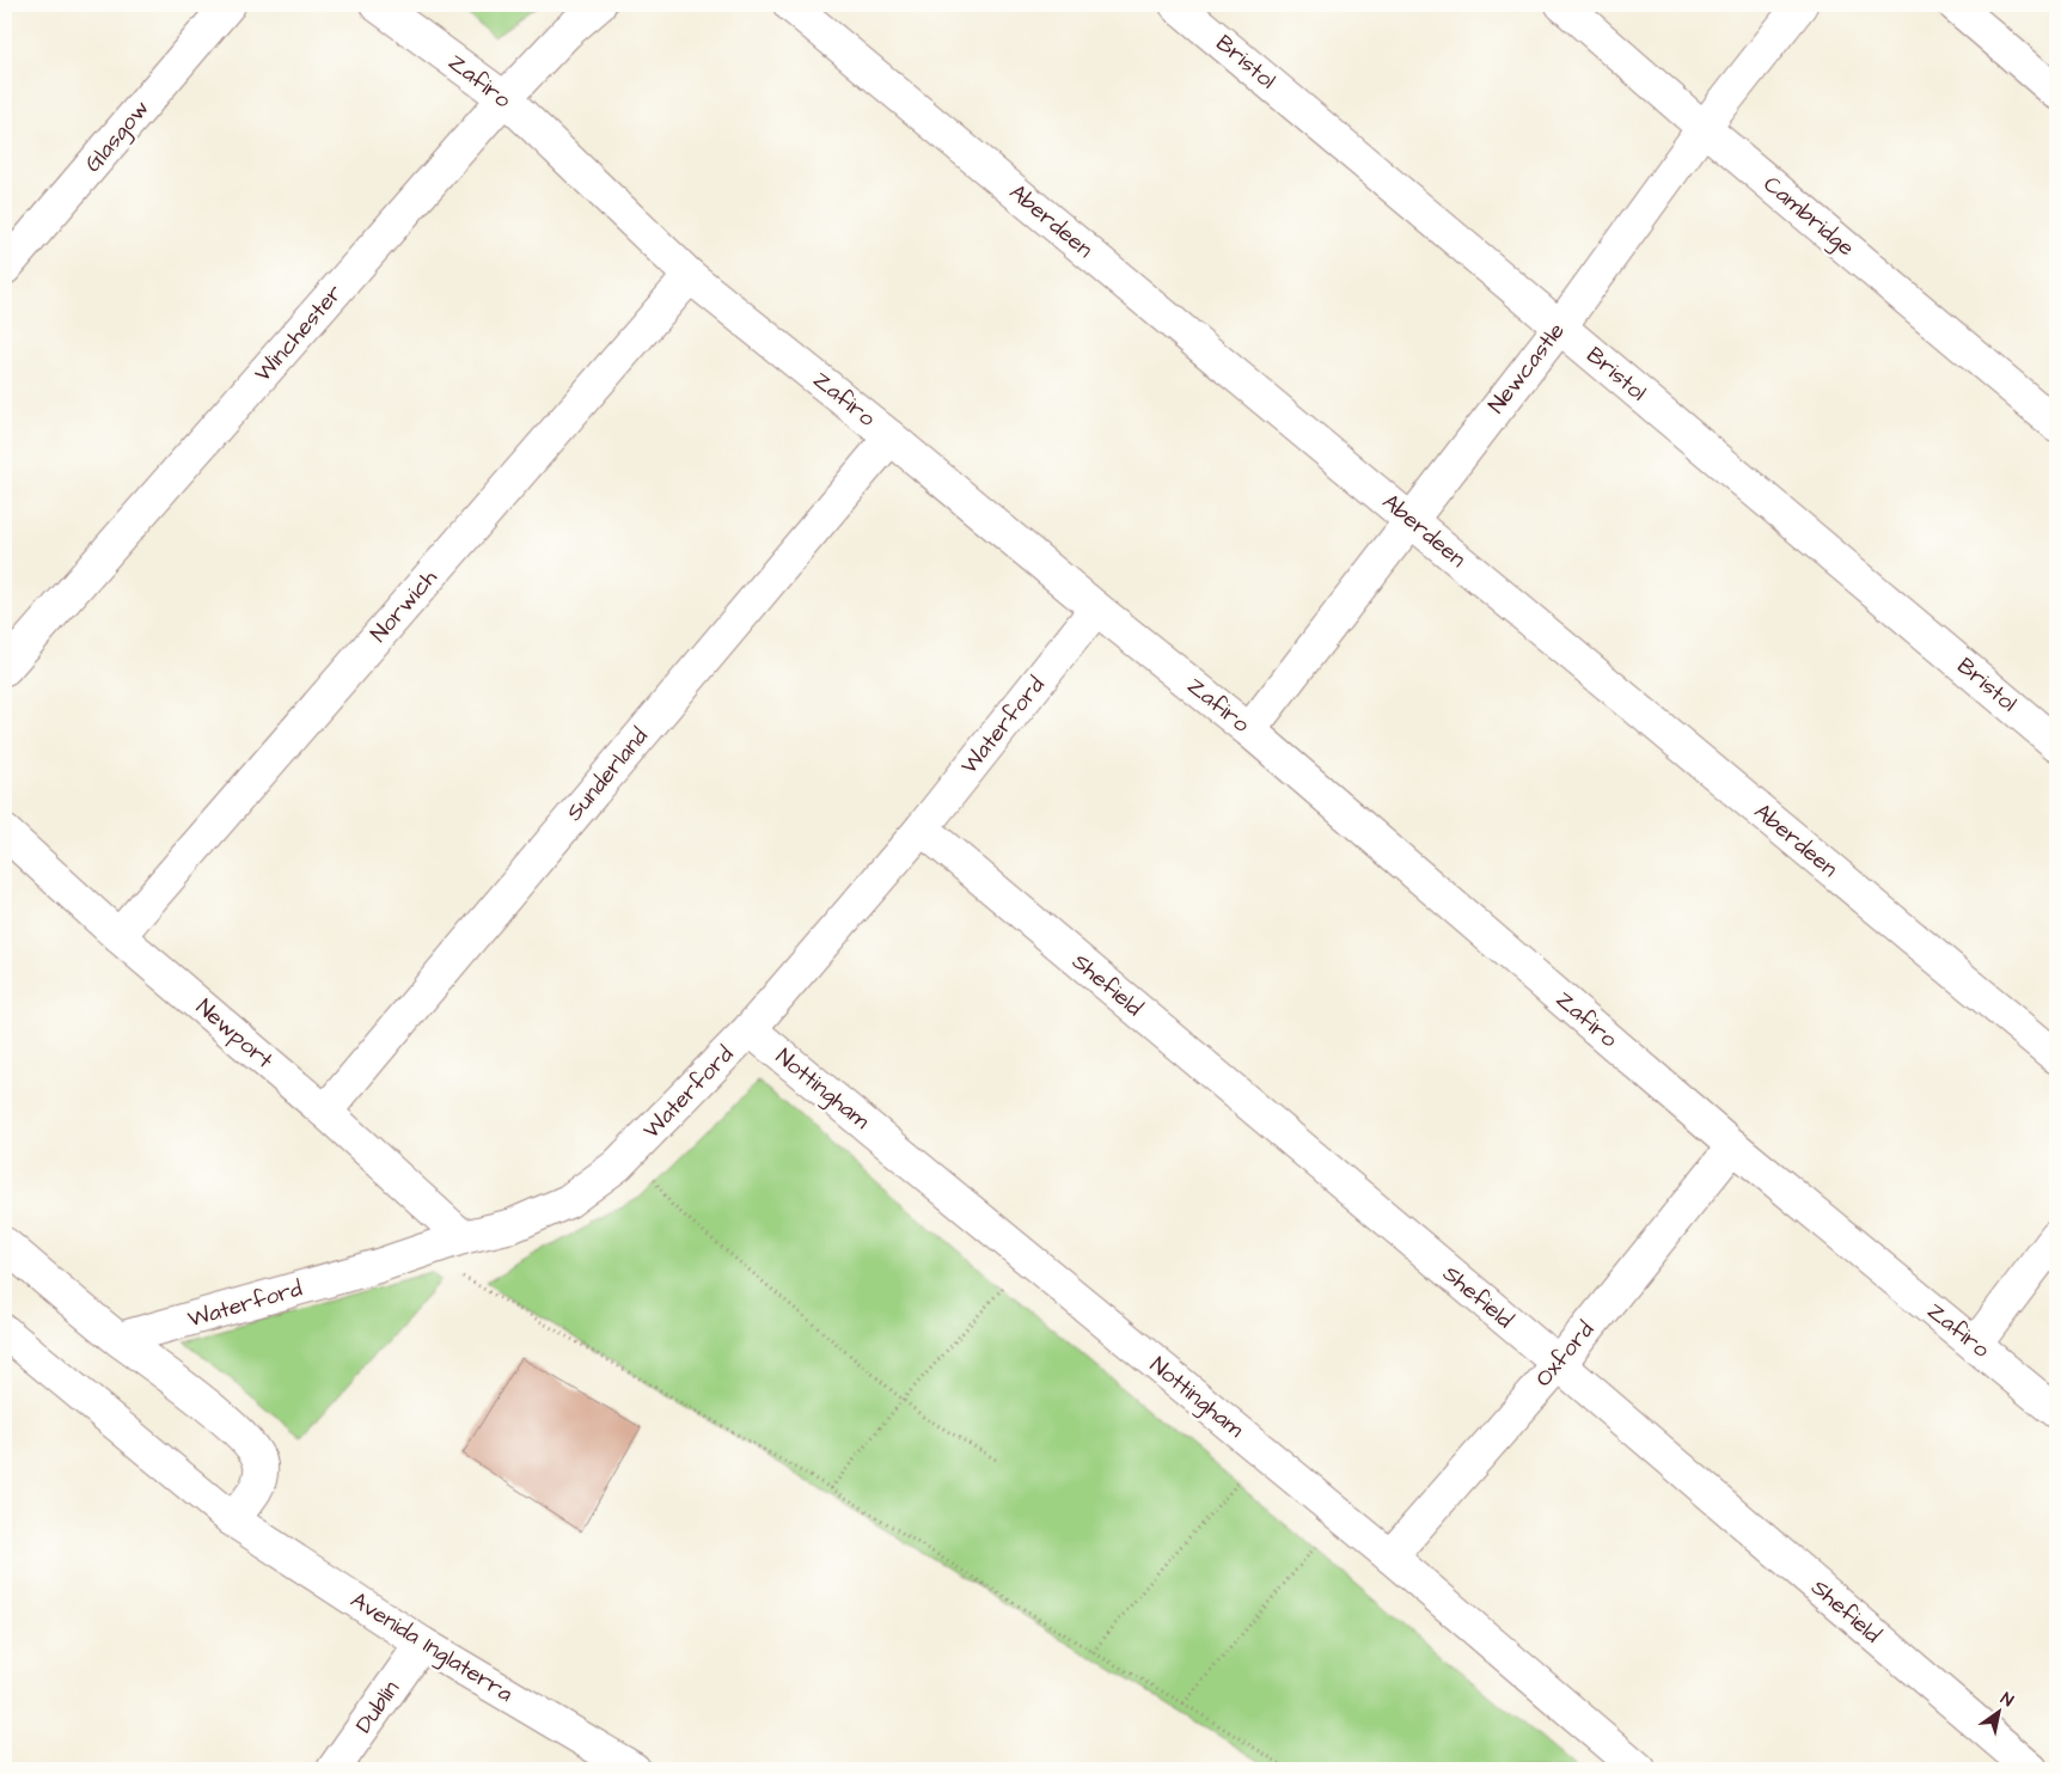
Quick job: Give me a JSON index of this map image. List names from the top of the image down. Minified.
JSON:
{"streets":{"street":["Bristol","Zafiro","Glasgow","Cambridge","Aberdeen","Winchester","Newcastle","Norwich","Waterford","Sunderland","Shefield","Newport","Nottingham","Oxford","Avenida Inglaterra","Dublín"]},"crossings":[["Bristol","Newcastle"],["Zafiro","Winchester"],["Zafiro","Newcastle"],["Zafiro","Norwich"],["Zafiro","Waterford"],["Zafiro","Sunderland"],["Zafiro","Oxford"],["Cambridge","Newcastle"],["Aberdeen","Newcastle"],["Norwich","Newport"],["Waterford","Shefield"],["Waterford","Newport"],["Waterford","Nottingham"],["Sunderland","Newport"],["Shefield","Oxford"],["Nottingham","Oxford"],["Avenida Inglaterra","Dublín"]],"north":"top right"}
